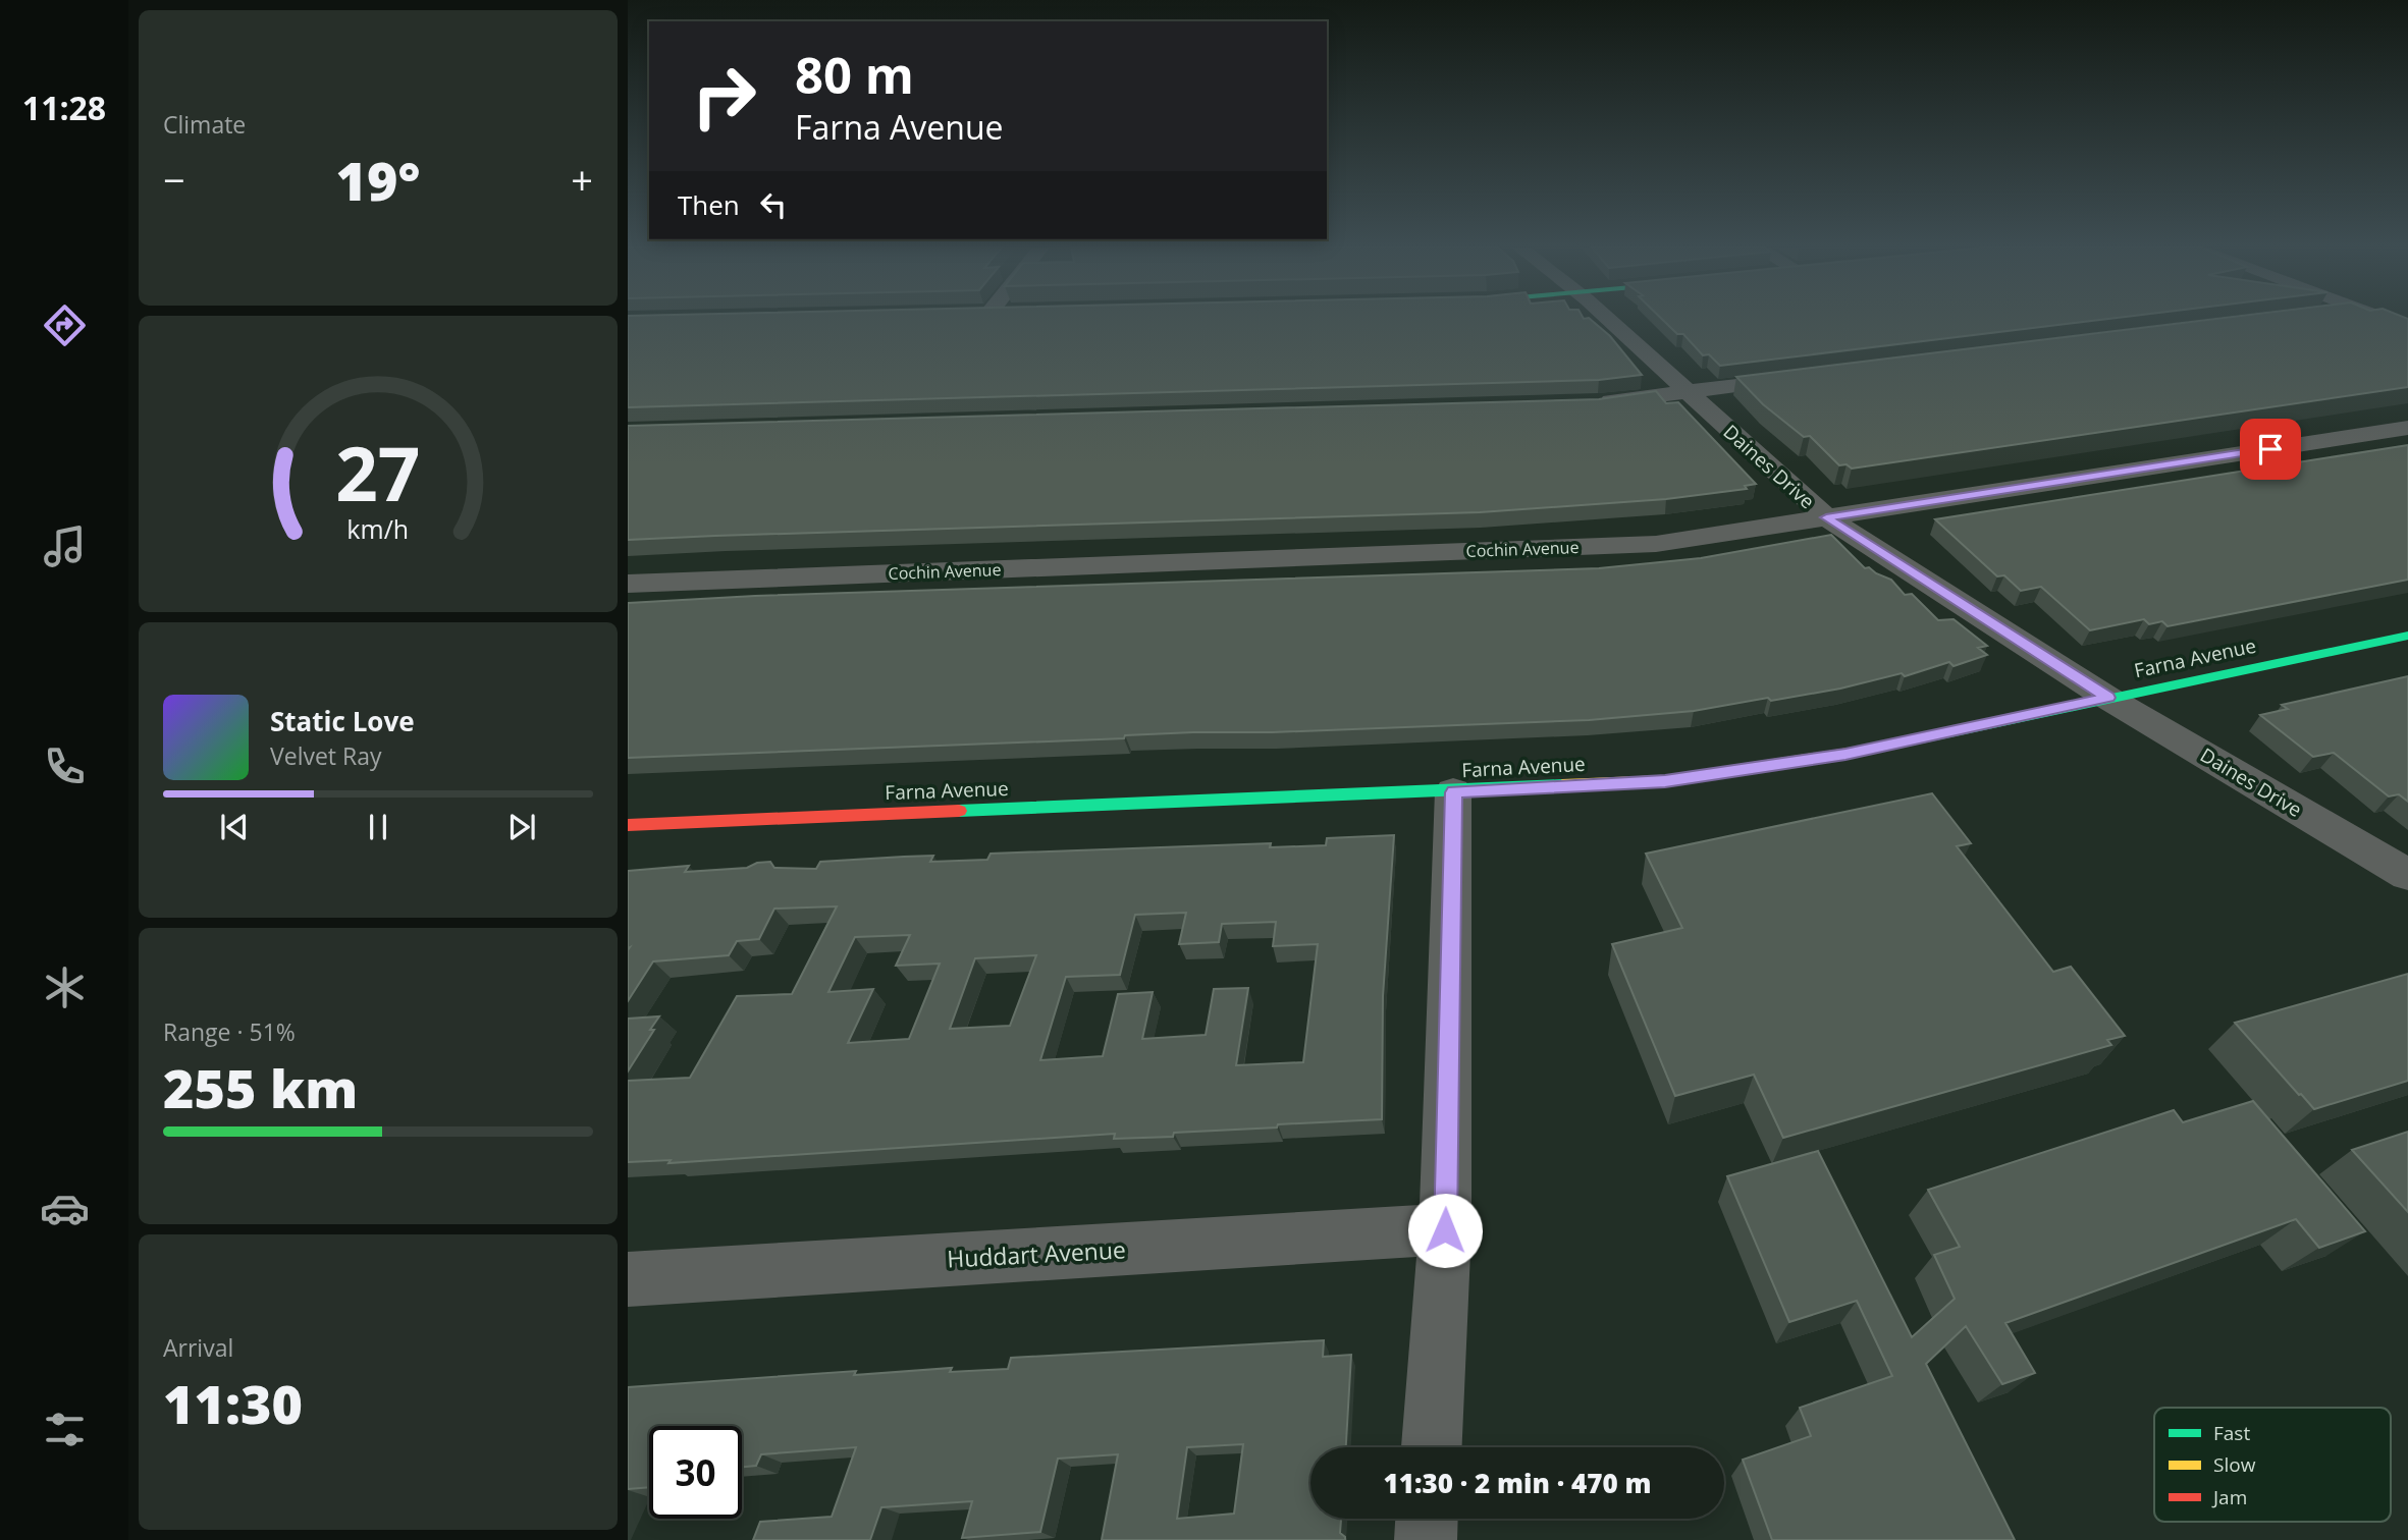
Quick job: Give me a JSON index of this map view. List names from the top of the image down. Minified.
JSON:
{"streets":{"street":["Daines Drive","Cochin Avenue","Farna Avenue","Huddart Avenue"]},"crossings":[["Daines Drive","Cochin Avenue"],["Daines Drive","Farna Avenue"]],"legend":["Fast","Slow","Jam"],"page":{"tabs":"11:28","tile":["Climate",["Range · 51%","255 km"],["Arrival","11:30"]],"turn":["80 m","Farna Avenue"],"heat":["−","19°","+"],"then":"Then","song":["Static Love","Velvet Ray"],"limit":"30","trip":"11:30 · 2 min · 470 m","gauge":["27","km/h"]}}
